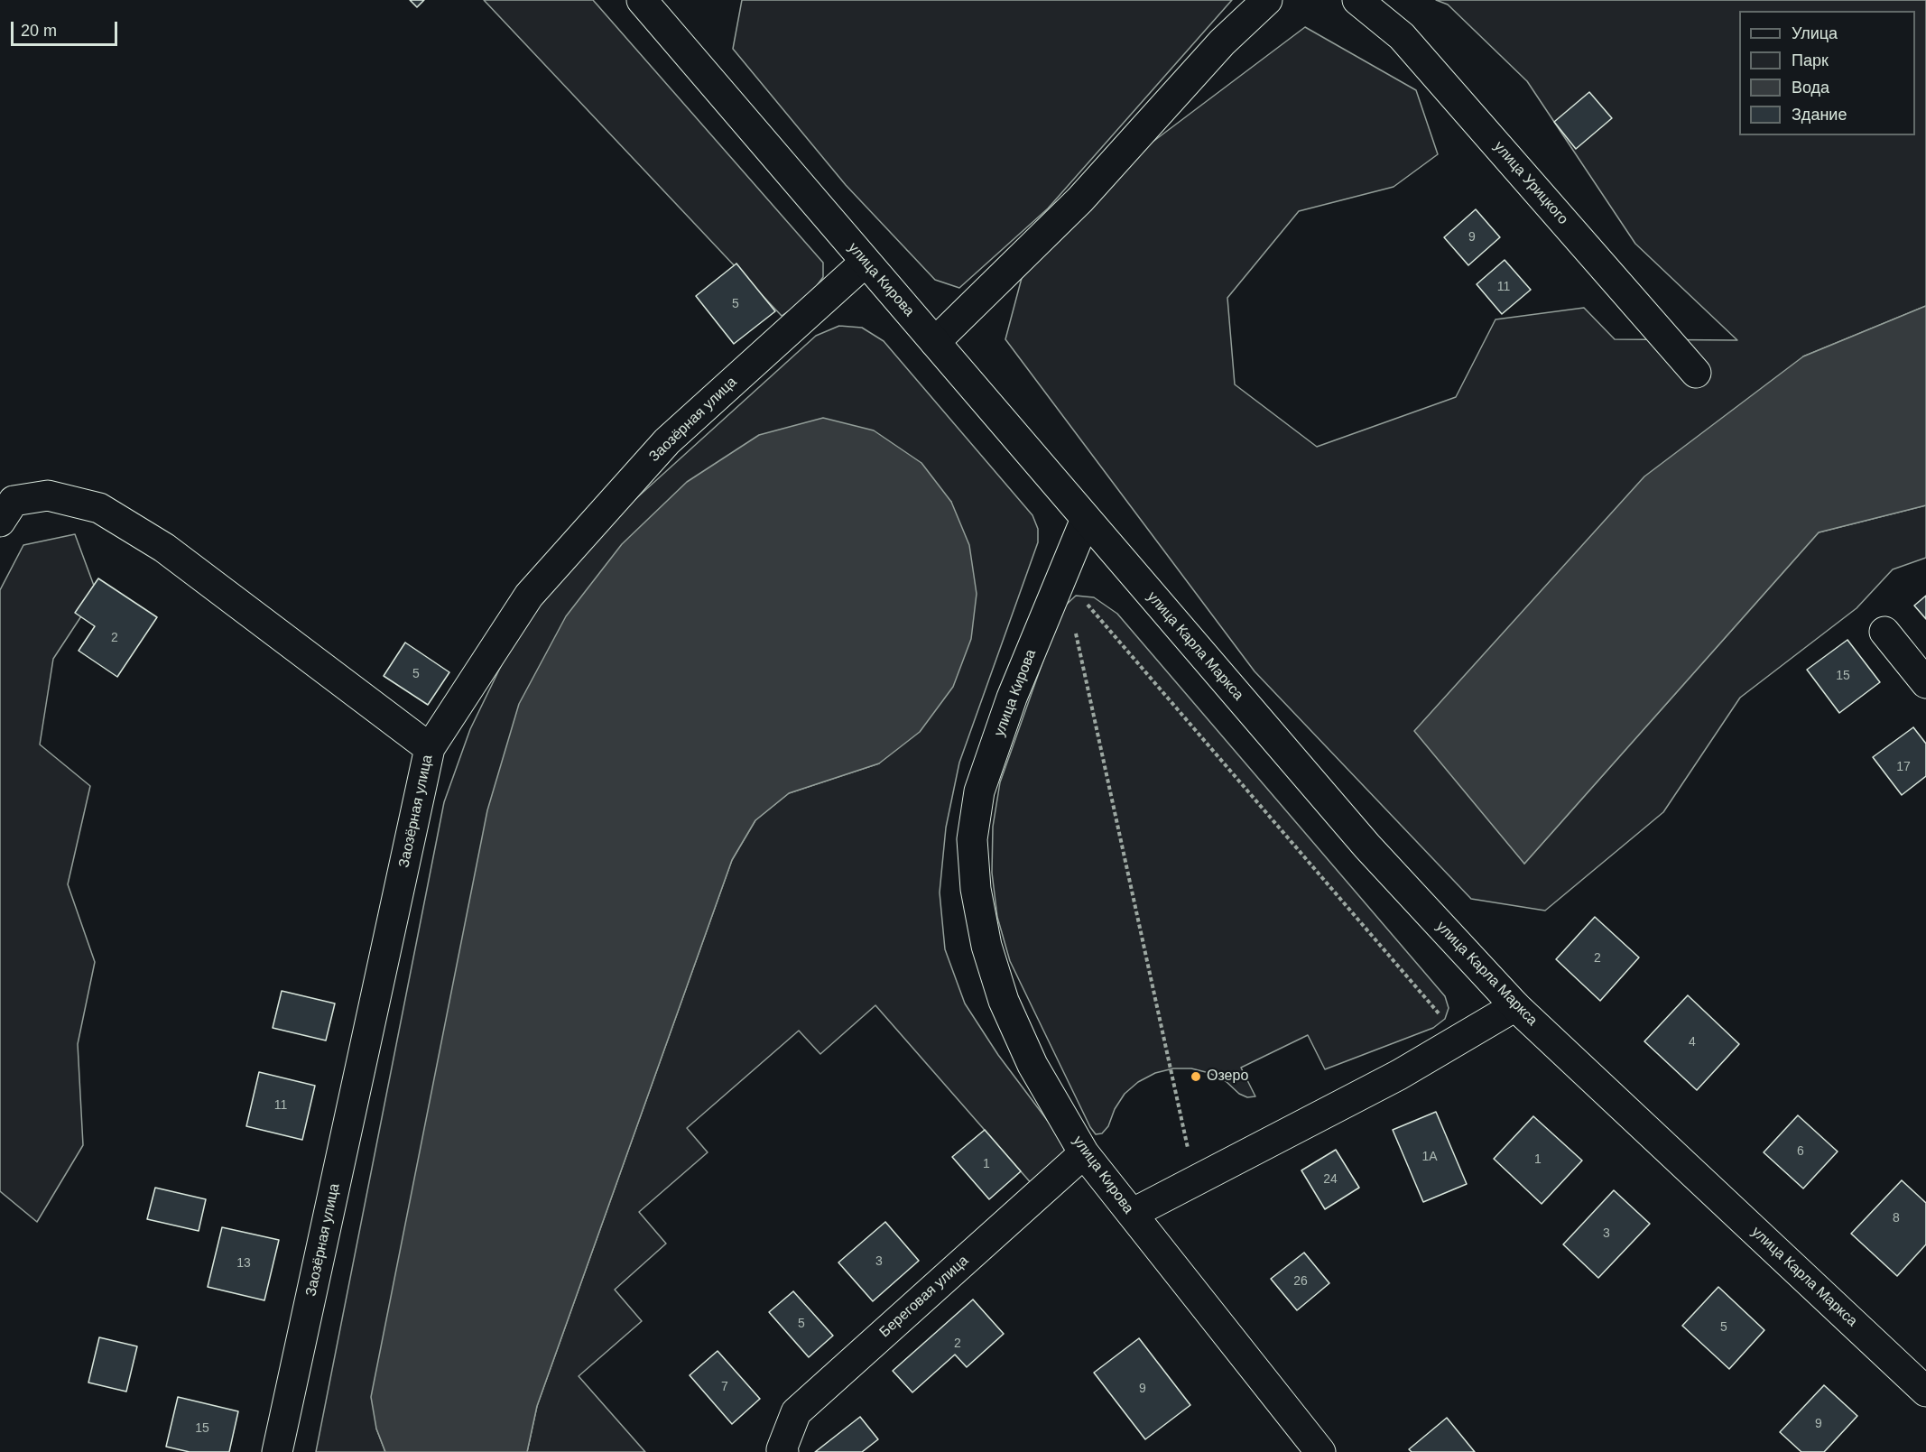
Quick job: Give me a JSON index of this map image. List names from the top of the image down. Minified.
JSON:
{"streets":{"street":["улица Урицкого","улица Кирова","Заозёрная улица","улица Карла Маркса","Береговая улица"]},"crossings":[["улица Кирова","Заозёрная улица"],["улица Кирова","улица Карла Маркса"],["улица Кирова","Береговая улица"]],"places":["Озеро"],"house_numbers":["9","11","5","2","5","15","17","2","4","11","6","1А","1","1","24","8","3","3","13","26","5","5","2","7","9","9","15"],"legend":["Улица","Парк","Вода","Здание"],"scale_bar":"20 m"}
